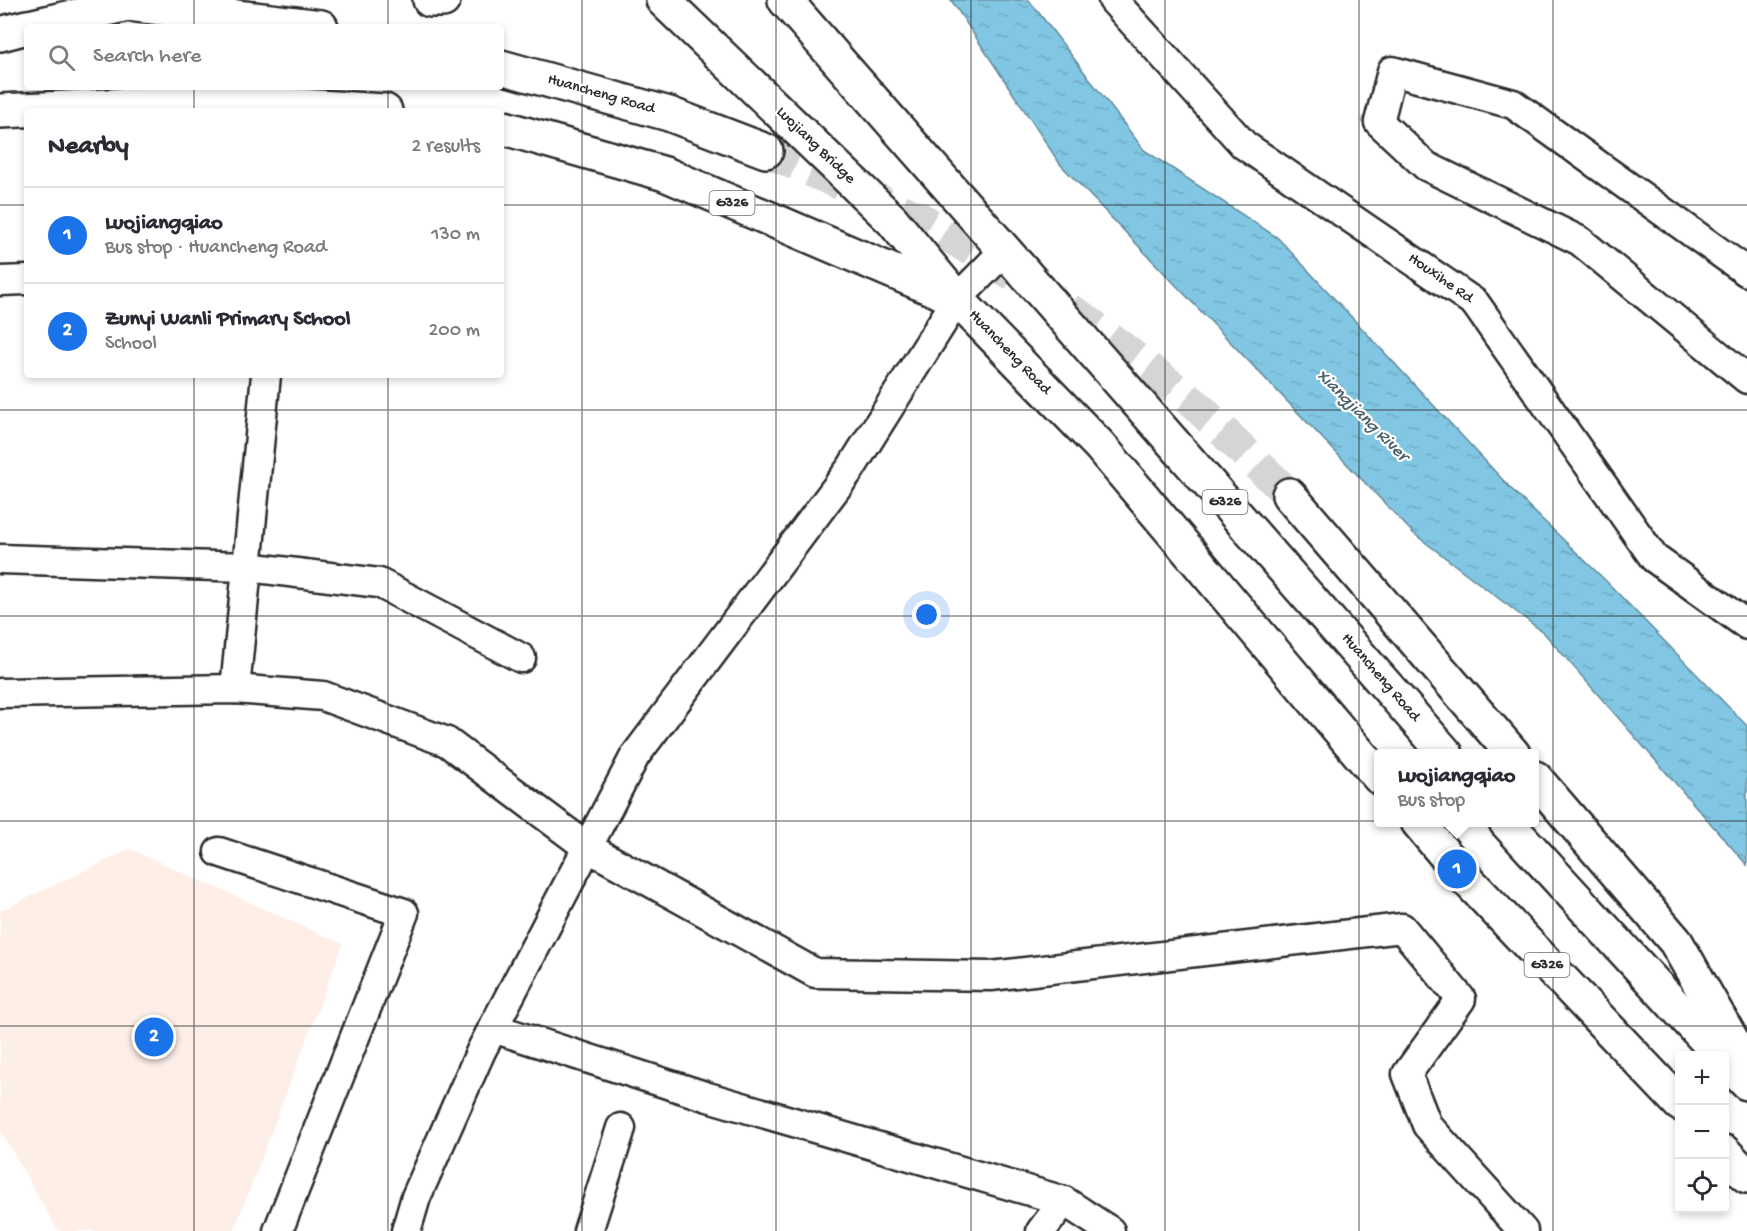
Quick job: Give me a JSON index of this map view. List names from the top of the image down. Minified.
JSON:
{"streets":{"main road":["Huancheng Road","Luojiang Bridge","G326"],"street":["Houxihe Rd"]},"crossings":[["Huancheng Road","Luojiang Bridge"]],"water":["Xiangjiang River"],"page":{"search":"Search here","heading":["Nearby","2 results"],"list":[{"mark":"1","name":"Luojiangqiao","note":"Bus stop · Huancheng Road","value":"130 m"},{"mark":"2","name":"Zunyi Wanli Primary School","note":"School","value":"200 m"}],"popup":["Luojiangqiao","Bus stop"],"pins":["1","2"],"map_buttons":["+","−"]}}
